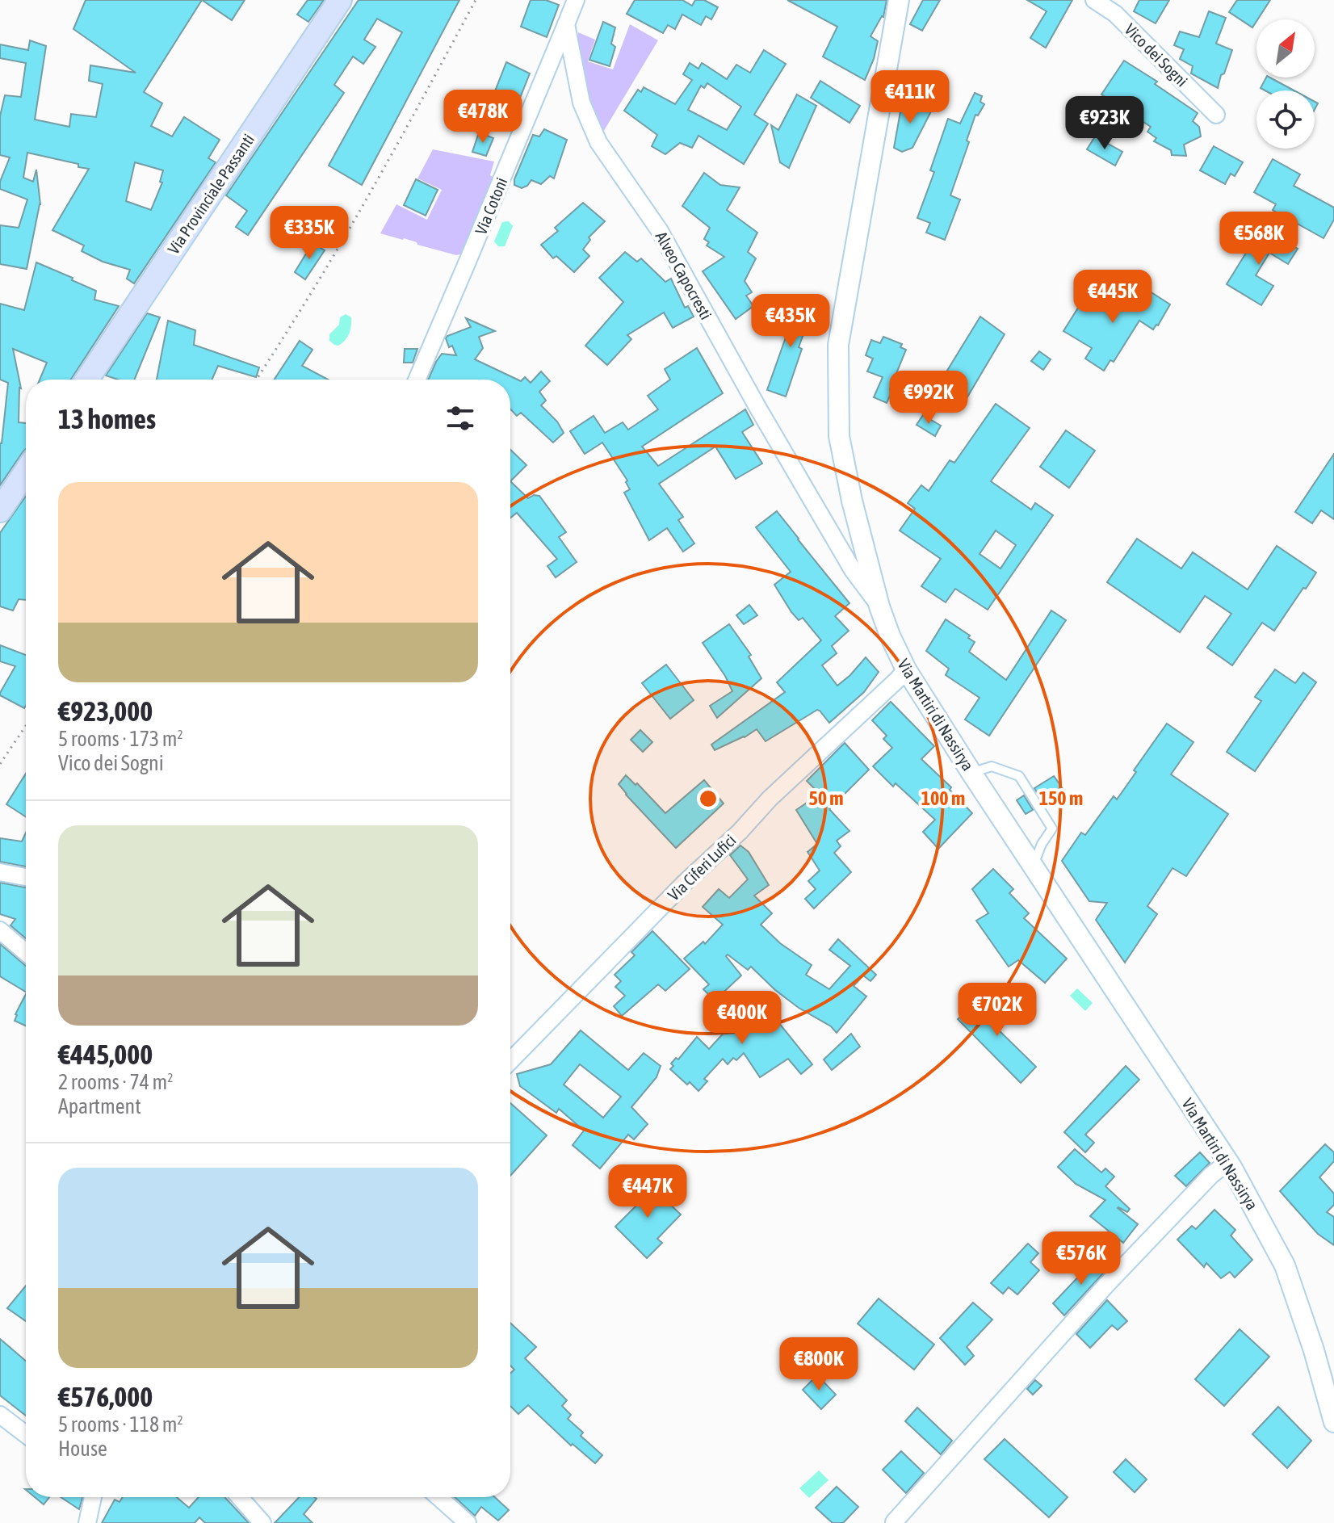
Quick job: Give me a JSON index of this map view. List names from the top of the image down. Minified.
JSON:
{"streets":{"main road":["Via Provinciale Passanti"],"street":["Vico dei Sogni","Via Cotoni","Alveo Capocresti","Via Martiri di Nassirya","Via Ciferi Lufici"]},"crossings":[["Via Cotoni","Alveo Capocresti"],["Alveo Capocresti","Via Martiri di Nassirya"],["Via Martiri di Nassirya","Via Ciferi Lufici"]],"north":"top right","page":{"price":["€411K","€478K","€923K","€335K","€568K","€445K","€435K","€992K","€702K","€400K","€447K","€576K","€800K"],"heading":"13 homes","list":[{"name":"€923,000","note":"5 rooms · 173 m² · Vico dei Sogni"},{"name":"€445,000","note":"2 rooms · 74 m² · Apartment"},{"name":"€576,000","note":"5 rooms · 118 m² · House"}]},"rings":["50 m","100 m","150 m"]}
